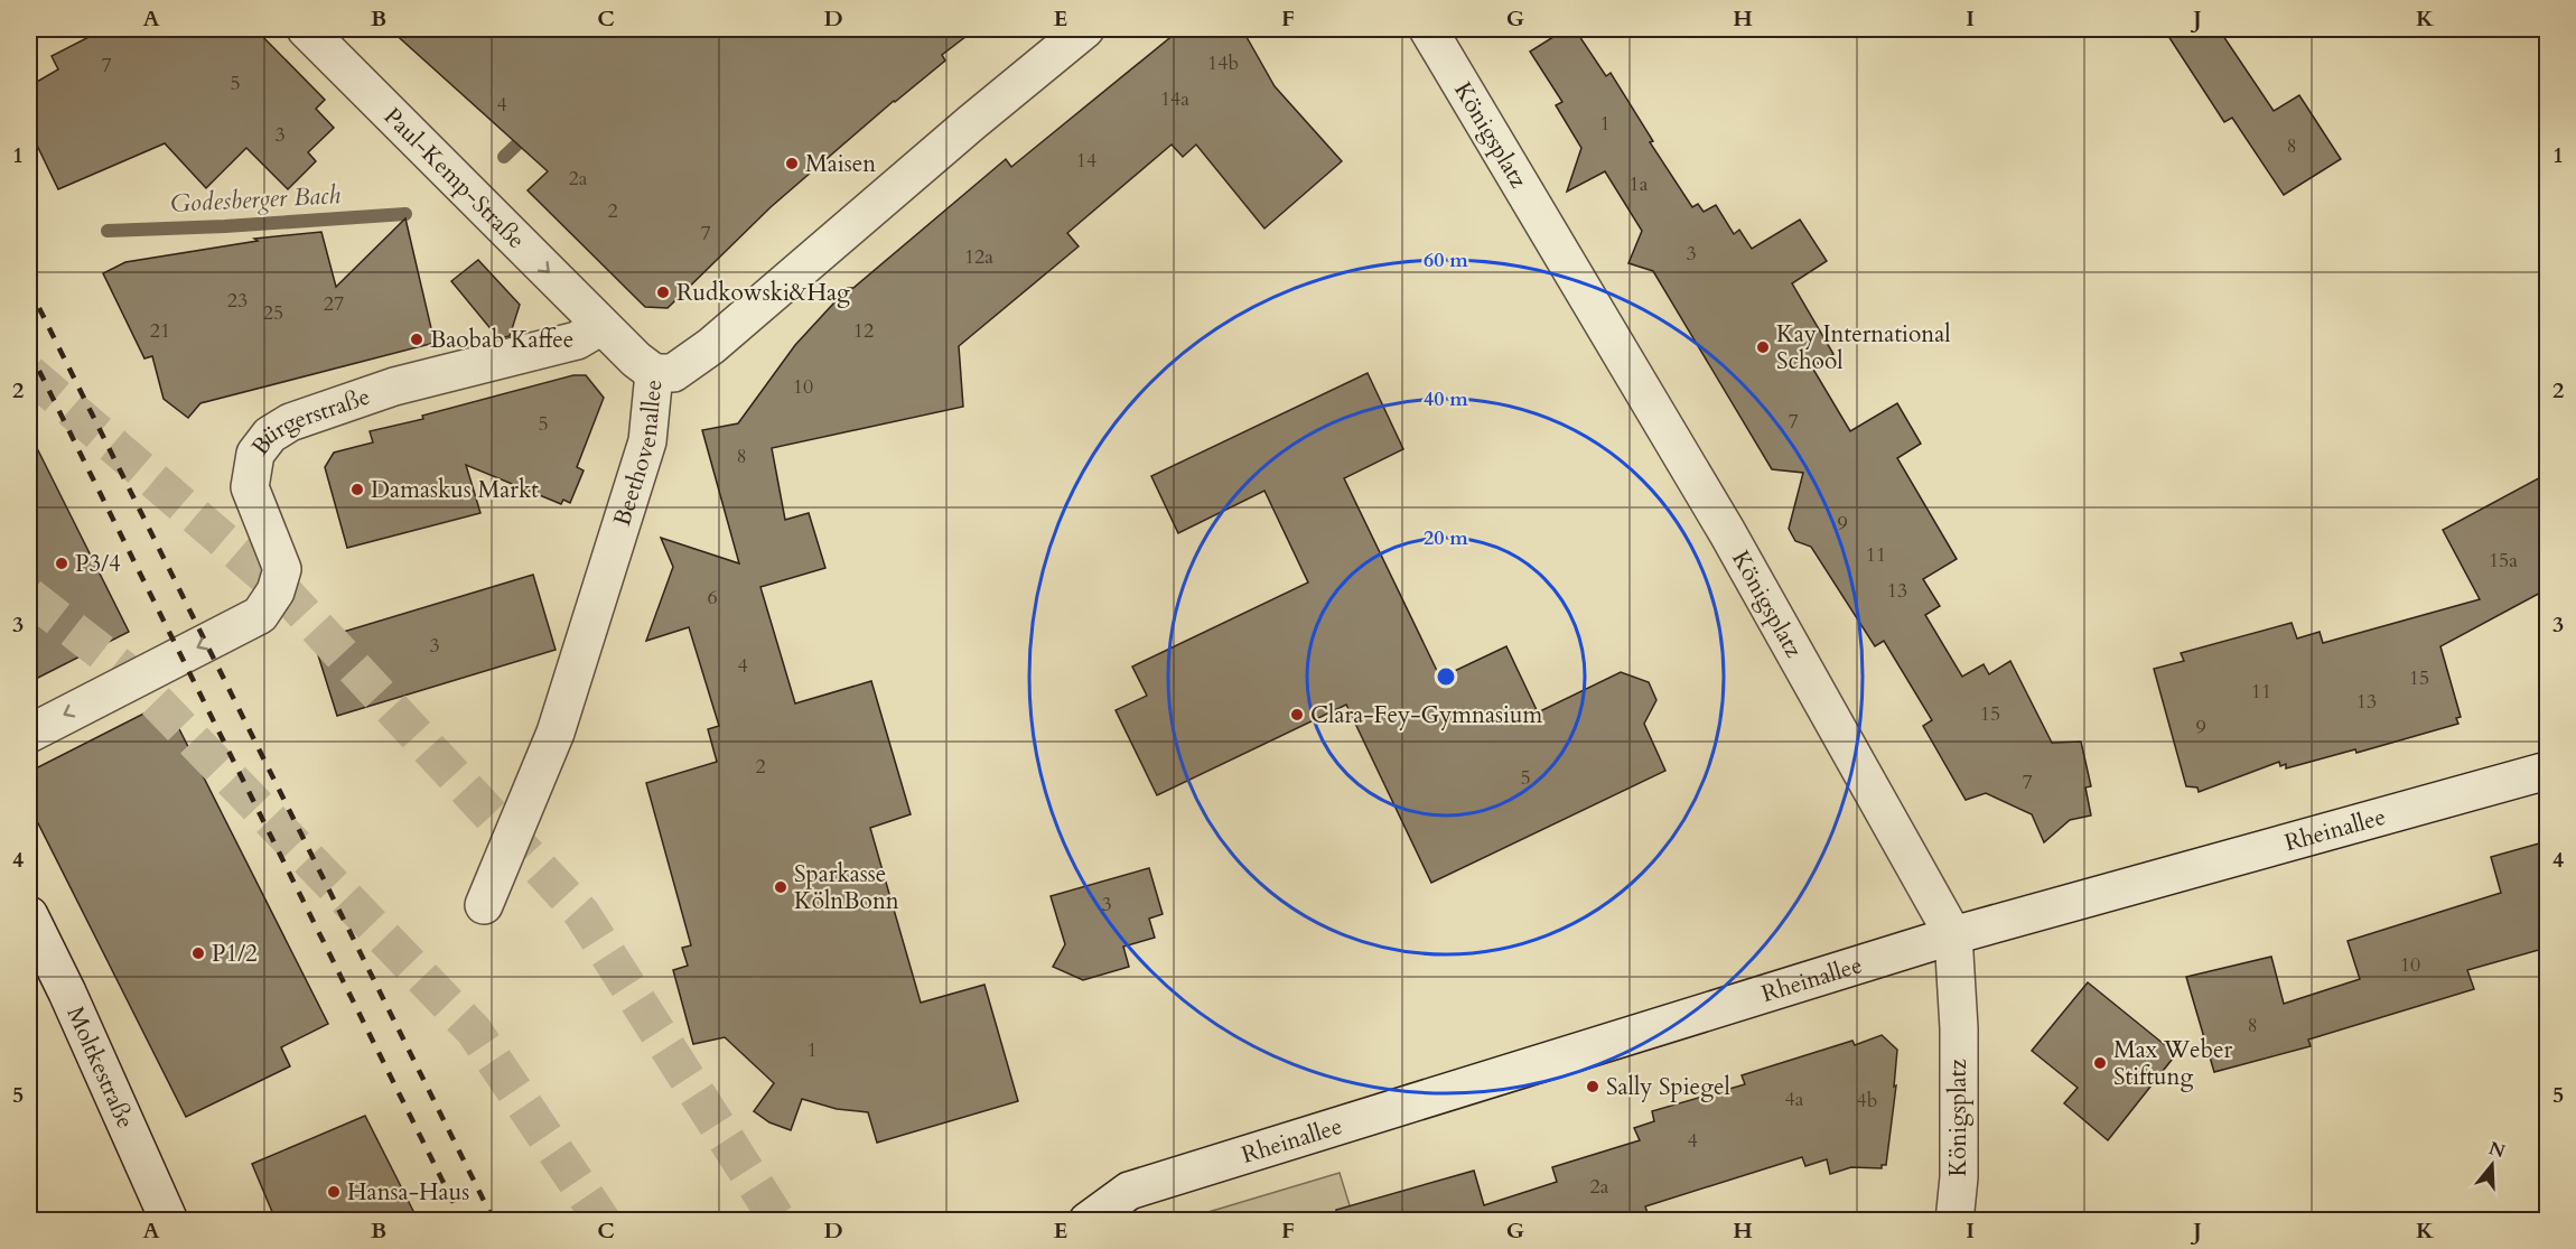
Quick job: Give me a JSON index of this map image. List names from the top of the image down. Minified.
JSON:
{"streets":{"street":["Königsplatz","Paul-Kemp-Straße","Bürgerstraße","Beethovenallee","Rheinallee","Moltkestraße"]},"crossings":[["Königsplatz","Rheinallee"],["Paul-Kemp-Straße","Bürgerstraße"]],"one_way":["Paul-Kemp-Straße","Bürgerstraße"],"water":["Godesberger Bach"],"places":["Maisen","Rudkowski&Hag","Baobab Kaffee","Kay International School","Damaskus Markt","P3/4","Clara-Fey-Gymnasium","Sparkasse KölnBonn","P1/2","Max Weber Stiftung","Sally Spiegel","Hansa-Haus"],"house_numbers":["14b","7","5","14a","4","1","3","8","14","2a","1a","2","7","3","12a","23","27","25","21","12","10","7","5","8","9","11","15a","13","6","3","4","15","11","13","15","9","2","5","7","3","10","8","1","4a","4b","4","2a"],"north":"top","grid":{"columns":["A","B","C","D","E","F","G","H","I","J","K"],"rows":["1","2","3","4","5"]},"rings":["60 m","40 m","20 m"]}
